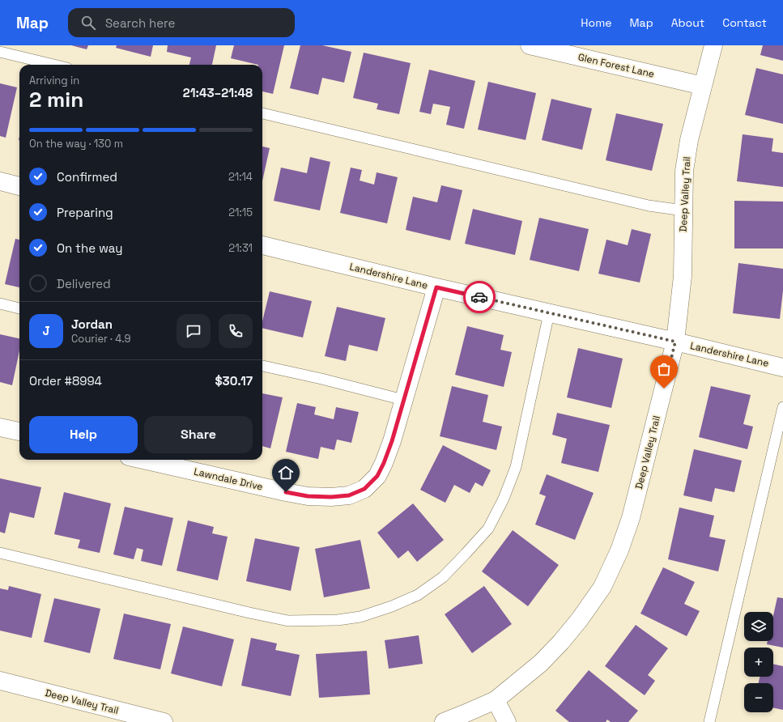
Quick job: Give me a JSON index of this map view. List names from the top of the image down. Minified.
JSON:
{"streets":{"street":["Glen Forest Lane","Deep Valley Trail","Landershire Lane","Lawndale Drive"]},"crossings":[["Glen Forest Lane","Deep Valley Trail"],["Deep Valley Trail","Landershire Lane"],["Landershire Lane","Lawndale Drive"]],"page":{"header":"Map","search":"Search here","nav":["Home","Map","About","Contact"],"heading":["2 min","Arriving in","21:43–21:48"],"panel":["Jordan","Courier · 4.9","Order #8994","$30.17"],"bar":"On the way · 130 m","list":[["Confirmed","21:14"],["Preparing","21:15"],["On the way","21:31"],"Delivered"],"round":"J","buttons":["Help","Share"],"map_buttons":["+","−"]}}
